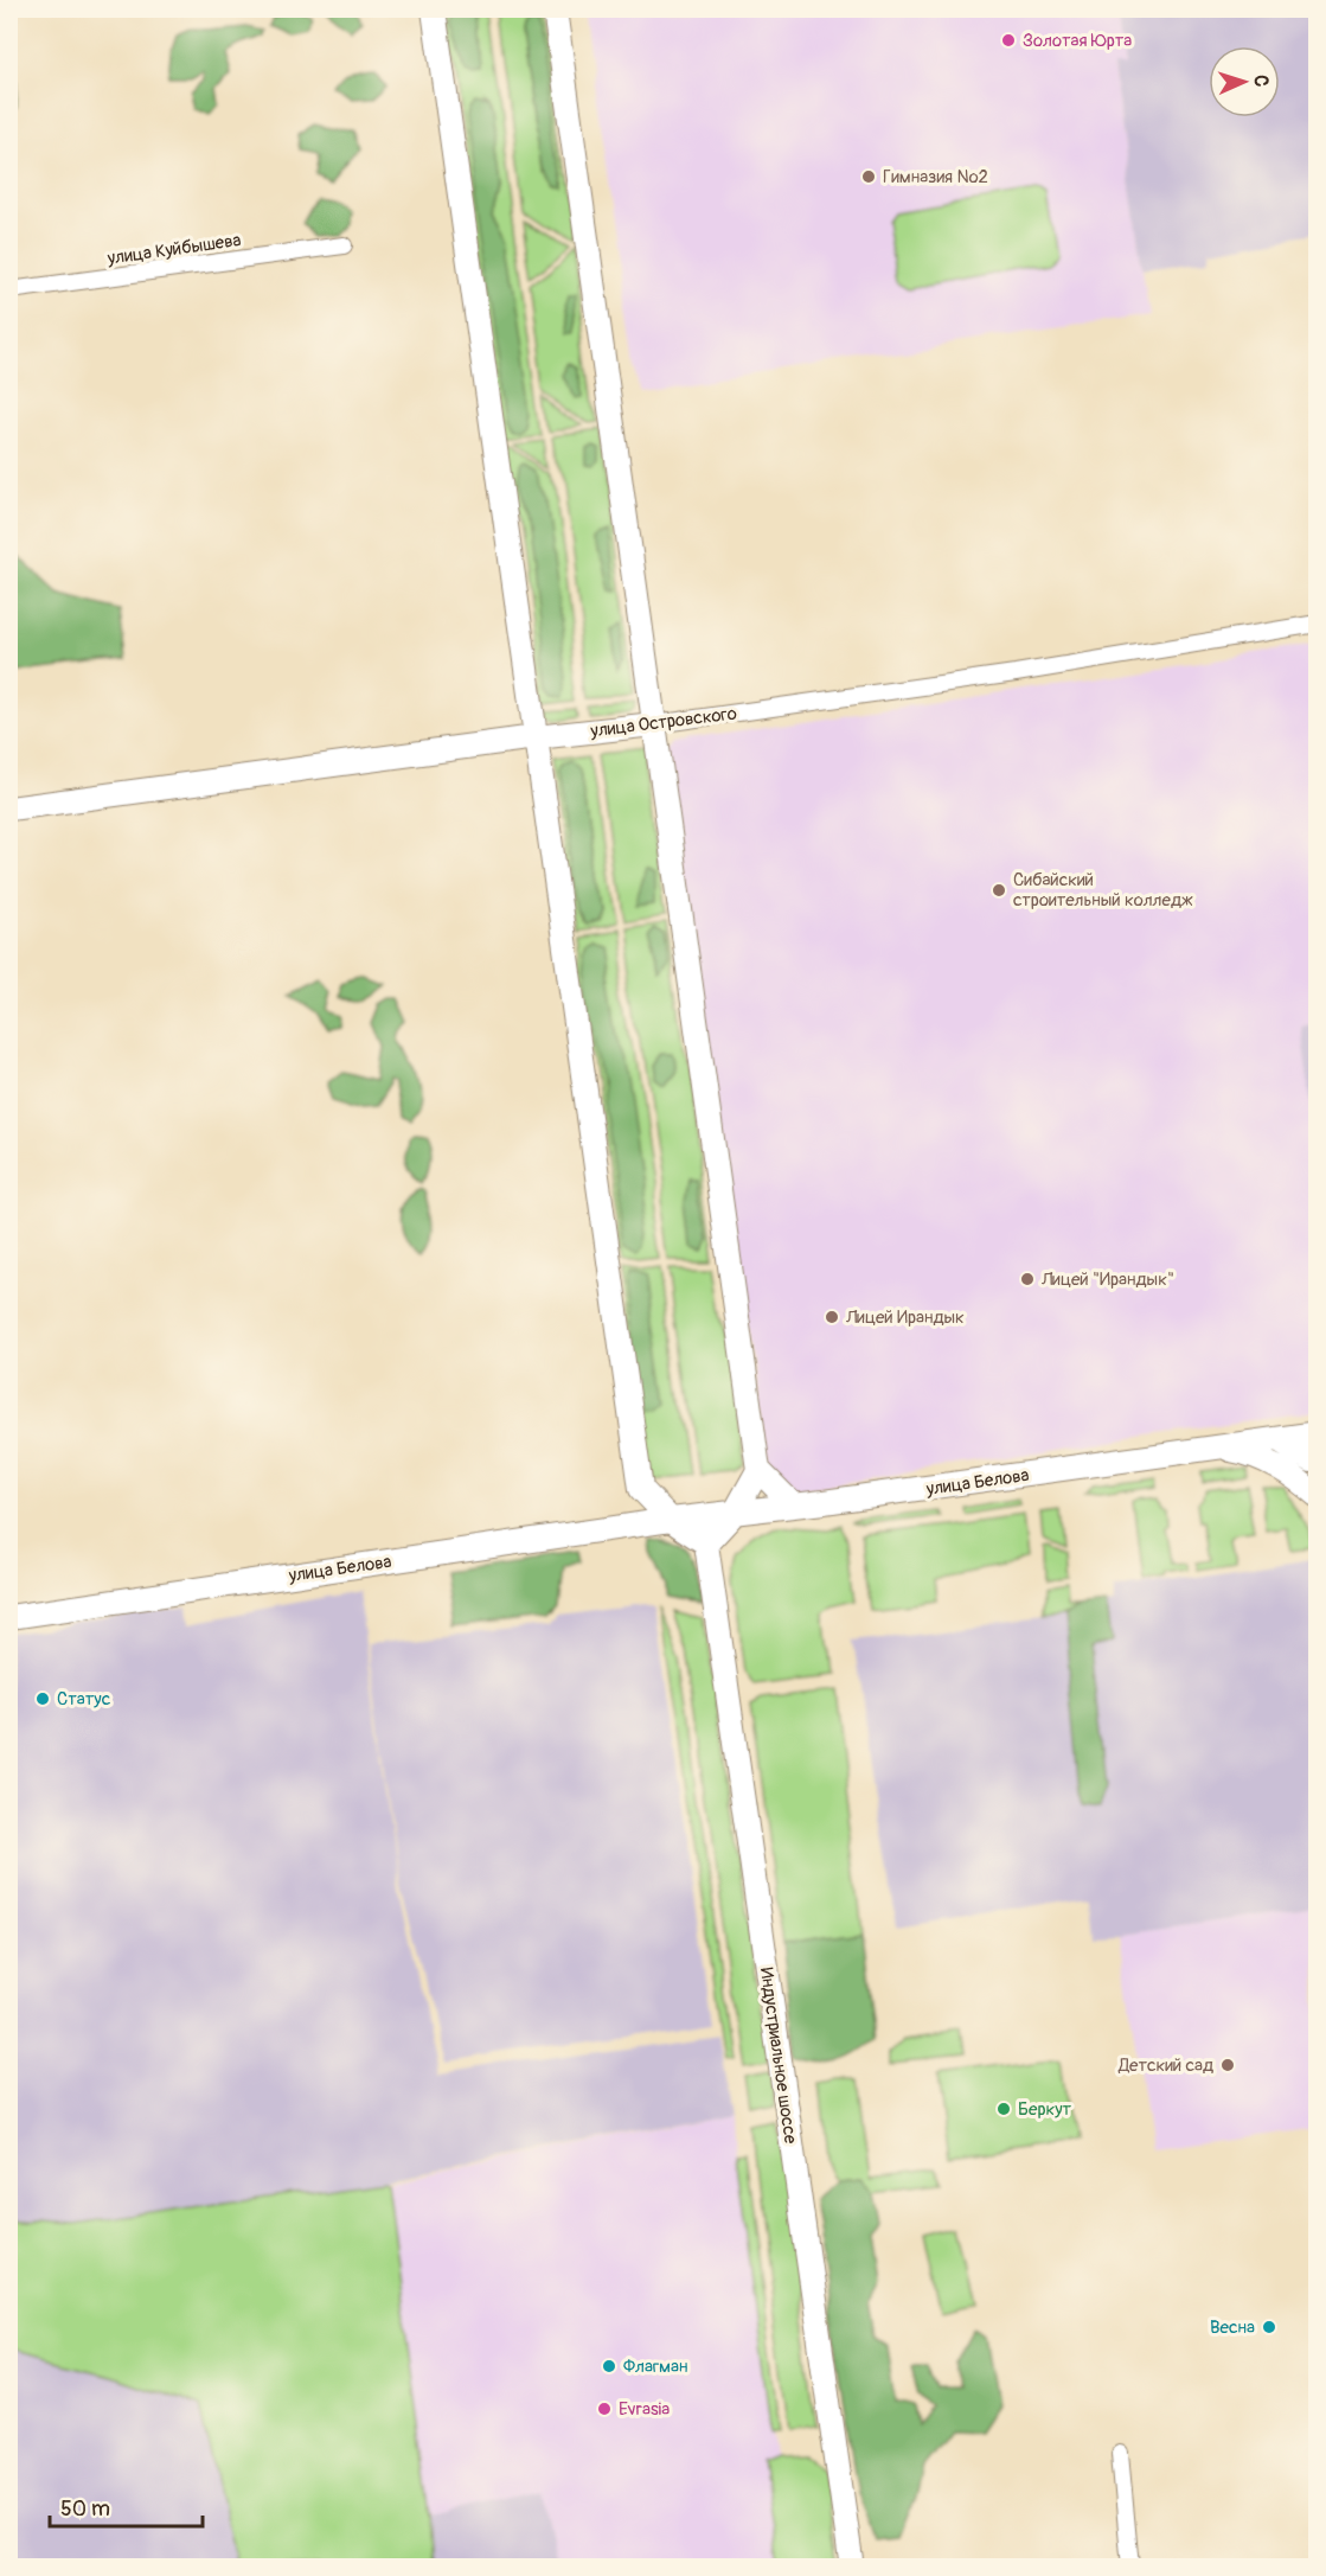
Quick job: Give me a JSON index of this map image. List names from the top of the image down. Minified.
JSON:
{"streets":{"main road":["улица Островского","улица Белова","Индустриальное шоссе"],"street":["улица Куйбышева"]},"places":["Золотая Юрта","Гимназия №2","Сибайский строительный колледж","Лицей \"Ирандык\"","Лицей Ирандык","Статус","Детский сад","Беркут","Весна","Флагман","Evrasia"],"scale_bar":"50 m","north":"right"}
